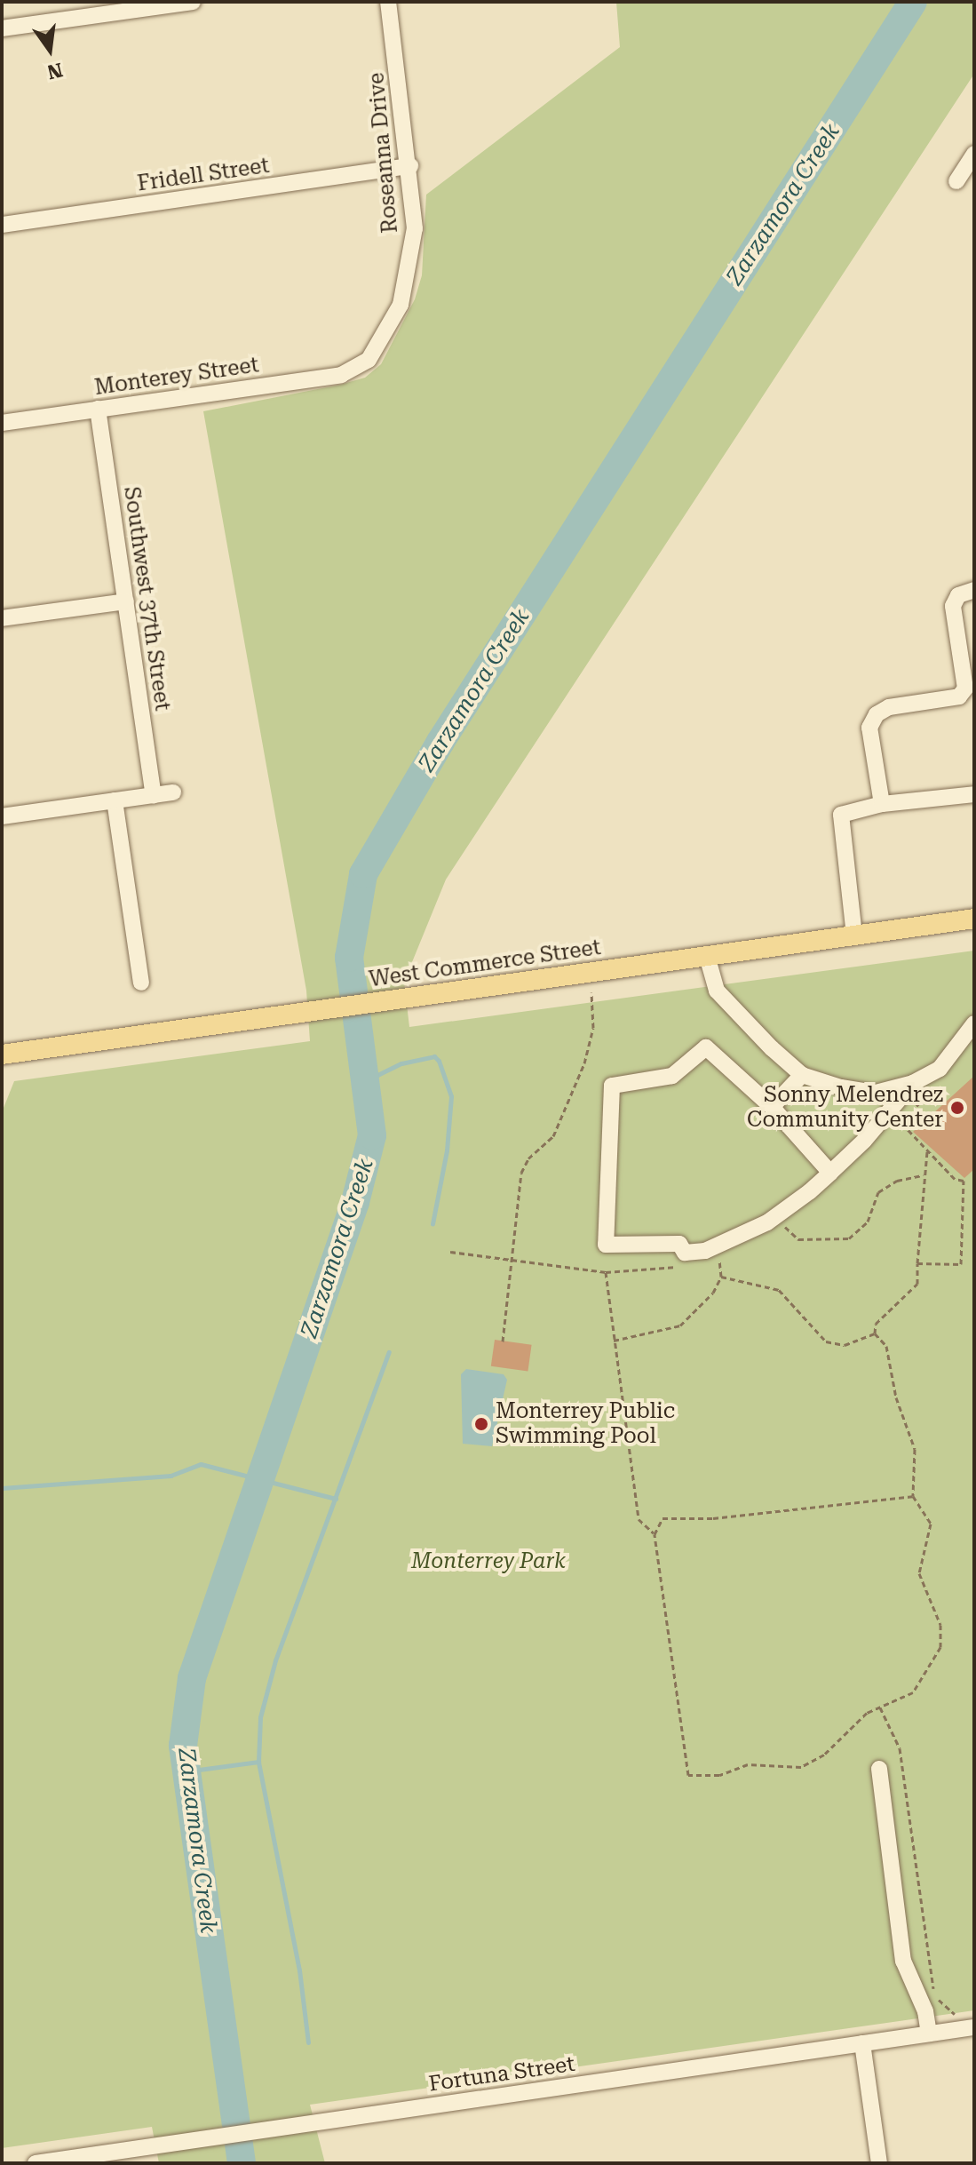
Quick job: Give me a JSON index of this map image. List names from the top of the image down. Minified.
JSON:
{"streets":{"main road":["West Commerce Street"],"street":["Roseanna Drive","Fridell Street","Monterey Street","Southwest 37th Street","Fortuna Street"]},"crossings":[["Roseanna Drive","Fridell Street"],["Roseanna Drive","Monterey Street"],["Monterey Street","Southwest 37th Street"]],"water":["Zarzamora Creek"],"parks":["Monterrey Park"],"places":["Sonny Melendrez Community Center","Monterrey Public Swimming Pool"],"north":"bottom"}
